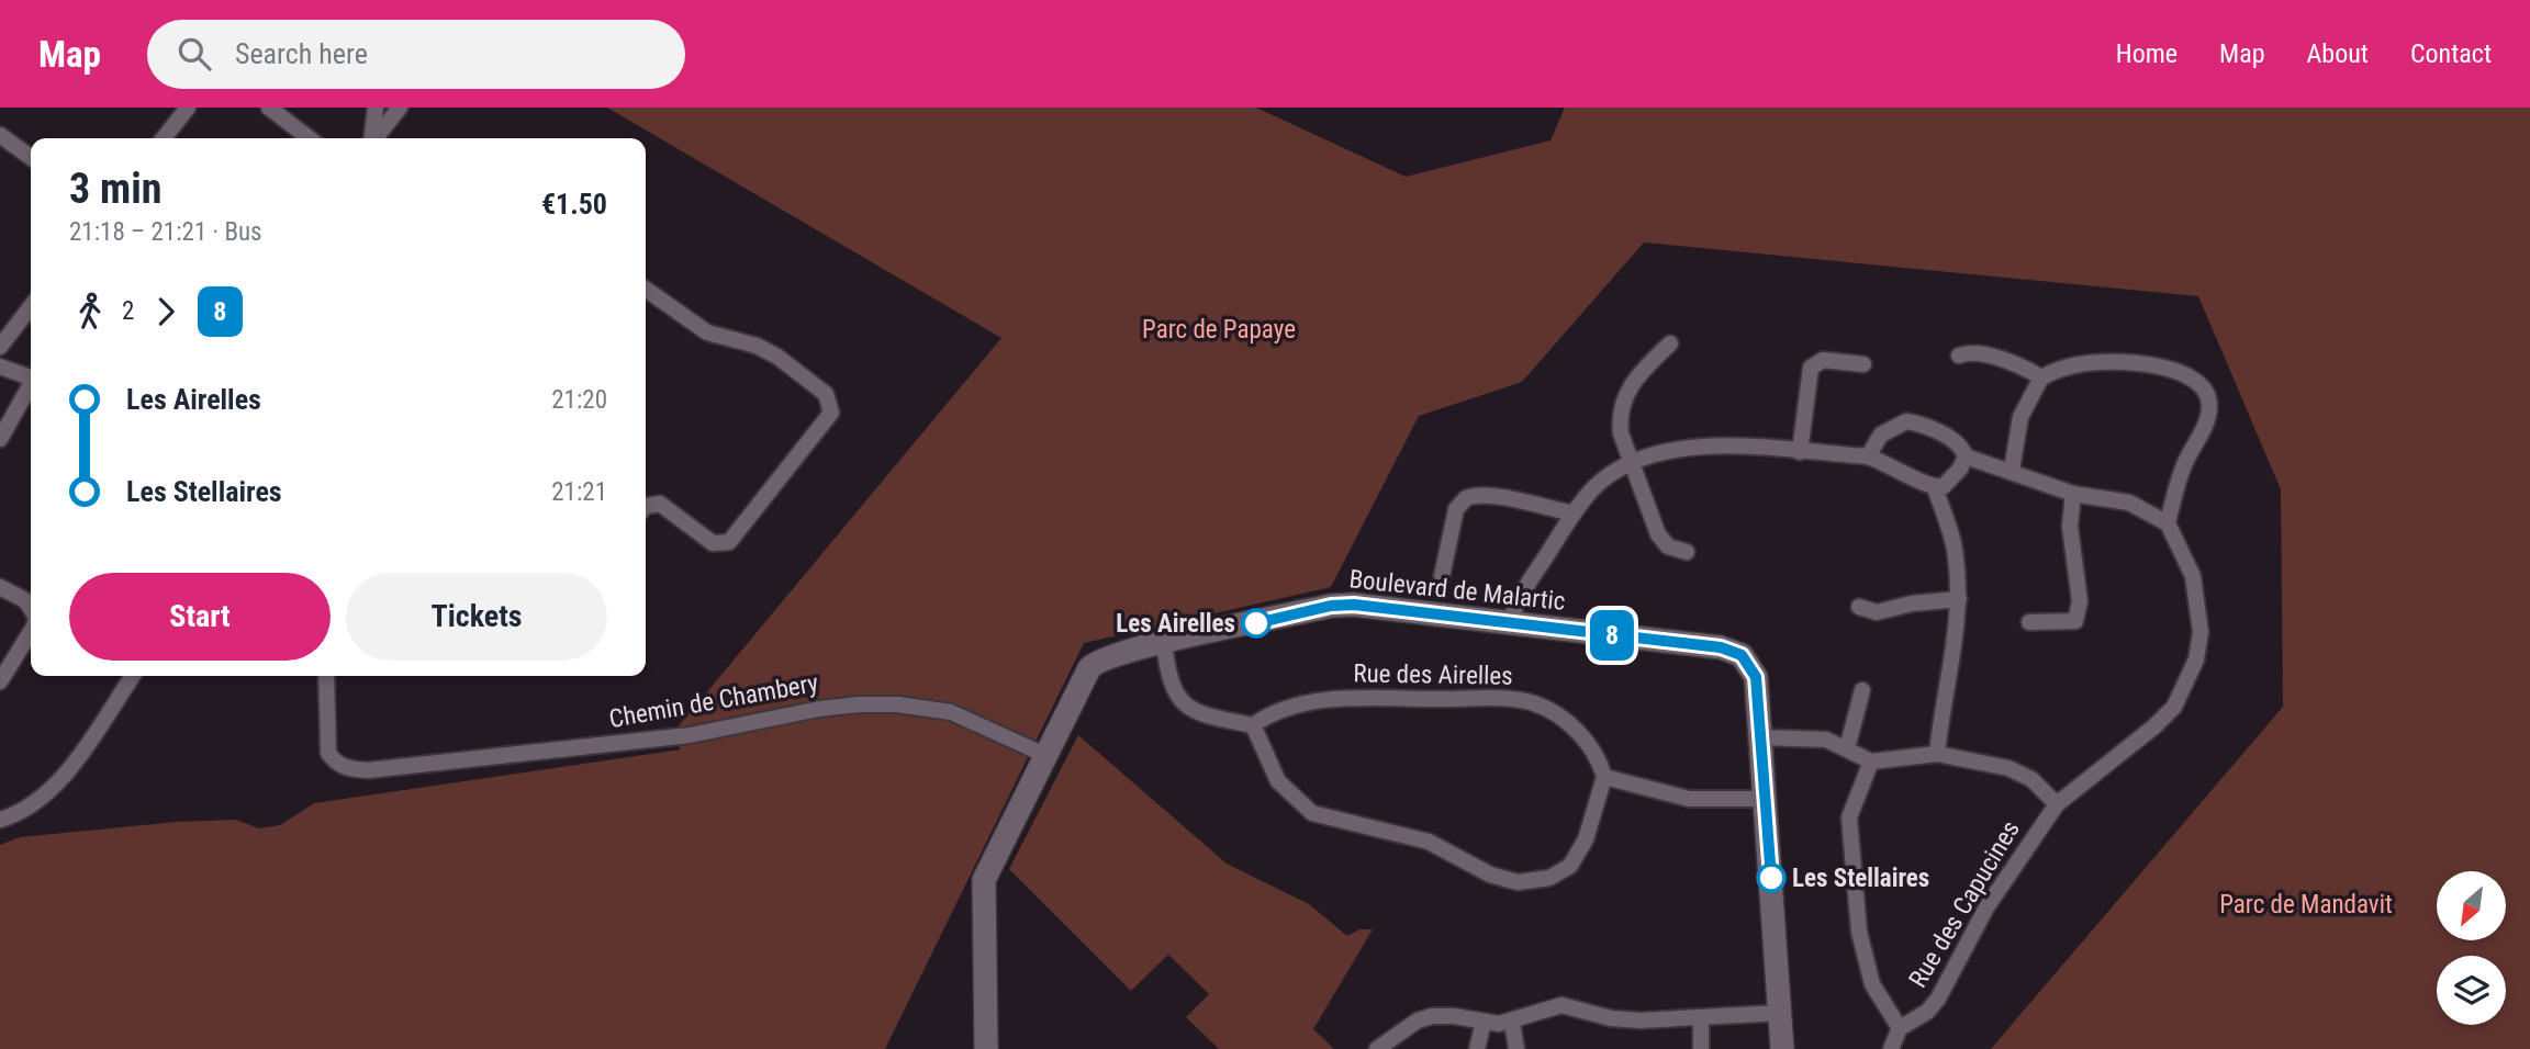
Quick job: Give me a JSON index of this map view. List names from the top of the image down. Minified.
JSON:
{"streets":{"street":["Boulevard de Malartic","Rue des Airelles","Chemin de Chambery","Rue des Capucines"]},"crossings":[["Boulevard de Malartic","Chemin de Chambery"]],"parks":["Parc de Papaye","Parc de Mandavit"],"places":["Les Airelles","Les Stellaires"],"lines":["bus line 8"],"north":"bottom left","page":{"header":"Map","search":"Search here","nav":["Home","Map","About","Contact"],"on_map":"8","heading":["3 min","21:18 – 21:21 · Bus","€1.50"],"legs":["2","8"],"list":[{"name":"Les Airelles","value":"21:20"},{"name":"Les Stellaires","value":"21:21"}],"buttons":["Start","Tickets"]}}
